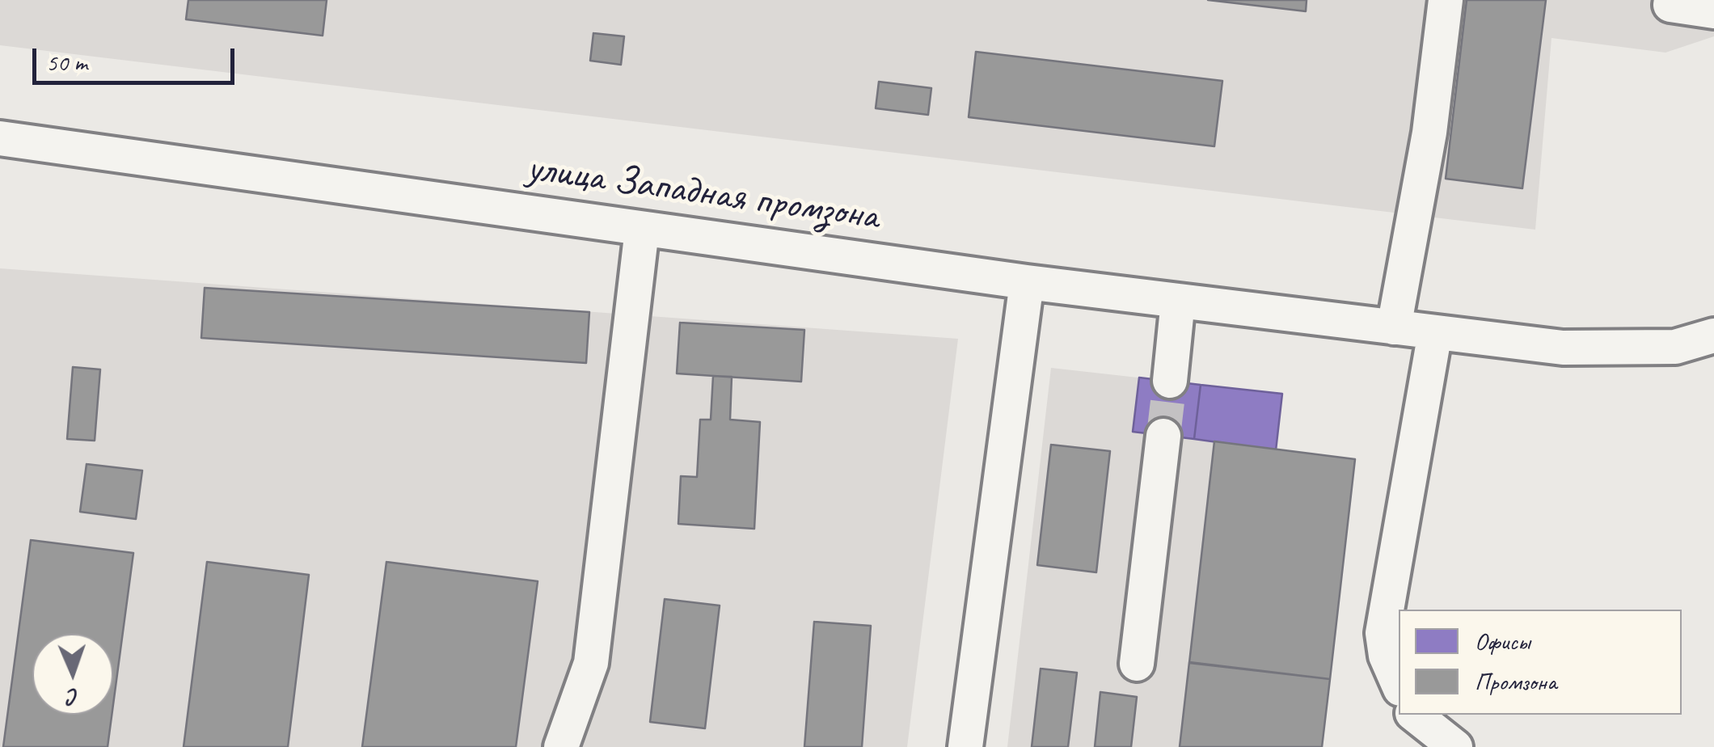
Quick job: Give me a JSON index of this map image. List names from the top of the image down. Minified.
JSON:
{"streets":{"street":["улица Западная промзона"]},"legend":["Офисы","Промзона"],"scale_bar":"50 m","north":"bottom"}
